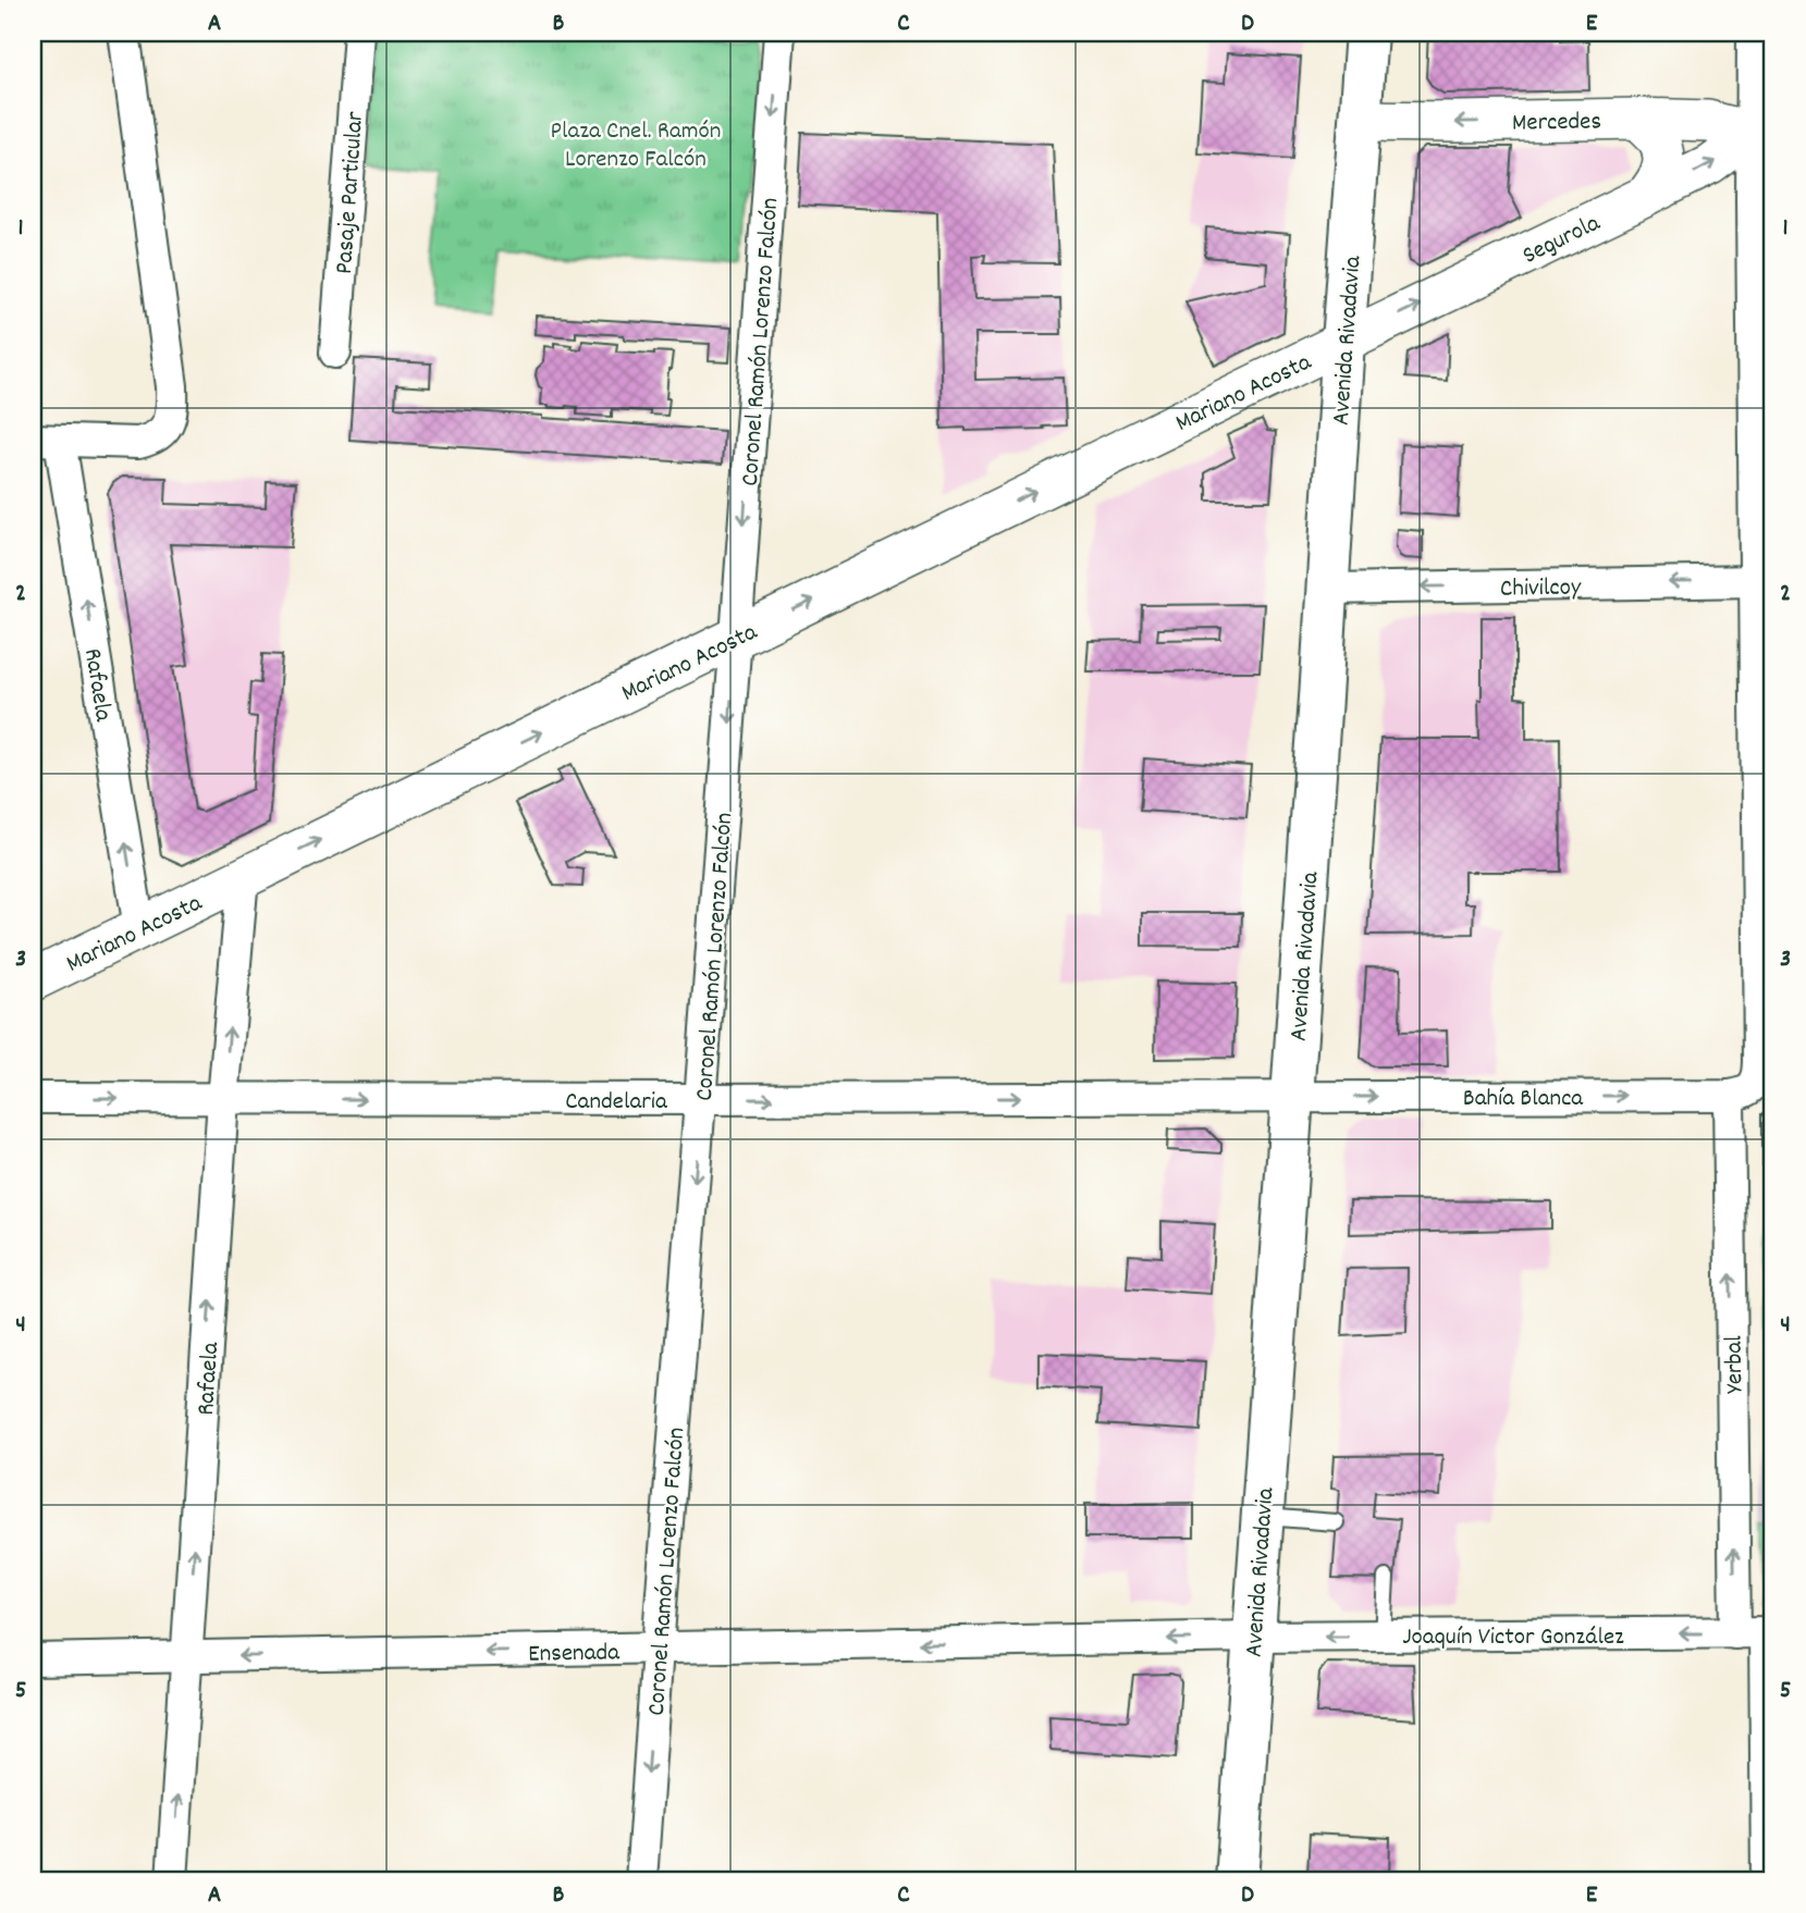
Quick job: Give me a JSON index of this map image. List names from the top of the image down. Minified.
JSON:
{"streets":{"main road":["Avenida Rivadavia"],"street":["Mercedes","Pasaje Particular","Segurola","Coronel Ramón Lorenzo Falcón","Mariano Acosta","Chivilcoy","Rafaela","Bahía Blanca","Candelaria","Yerbal","Joaquín Victor González","Ensenada"]},"crossings":[["Mercedes","Segurola"],["Mercedes","Avenida Rivadavia"],["Mercedes","Yerbal"],["Segurola","Avenida Rivadavia"],["Segurola","Mariano Acosta"],["Segurola","Yerbal"],["Avenida Rivadavia","Mariano Acosta"],["Avenida Rivadavia","Chivilcoy"],["Avenida Rivadavia","Bahía Blanca"],["Avenida Rivadavia","Candelaria"],["Avenida Rivadavia","Joaquín Victor González"],["Avenida Rivadavia","Ensenada"],["Coronel Ramón Lorenzo Falcón","Mariano Acosta"],["Coronel Ramón Lorenzo Falcón","Candelaria"],["Coronel Ramón Lorenzo Falcón","Ensenada"],["Mariano Acosta","Rafaela"],["Chivilcoy","Yerbal"],["Rafaela","Candelaria"],["Rafaela","Ensenada"],["Bahía Blanca","Candelaria"],["Bahía Blanca","Yerbal"],["Yerbal","Joaquín Victor González"],["Joaquín Victor González","Ensenada"]],"one_way":["Mercedes","Segurola","Coronel Ramón Lorenzo Falcón","Mariano Acosta","Chivilcoy","Rafaela","Bahía Blanca","Candelaria","Joaquín Victor González","Ensenada"],"parks":["Plaza Cnel. Ramón Lorenzo Falcón"],"grid":{"columns":["A","B","C","D","E"],"rows":["1","2","3","4","5"]}}
